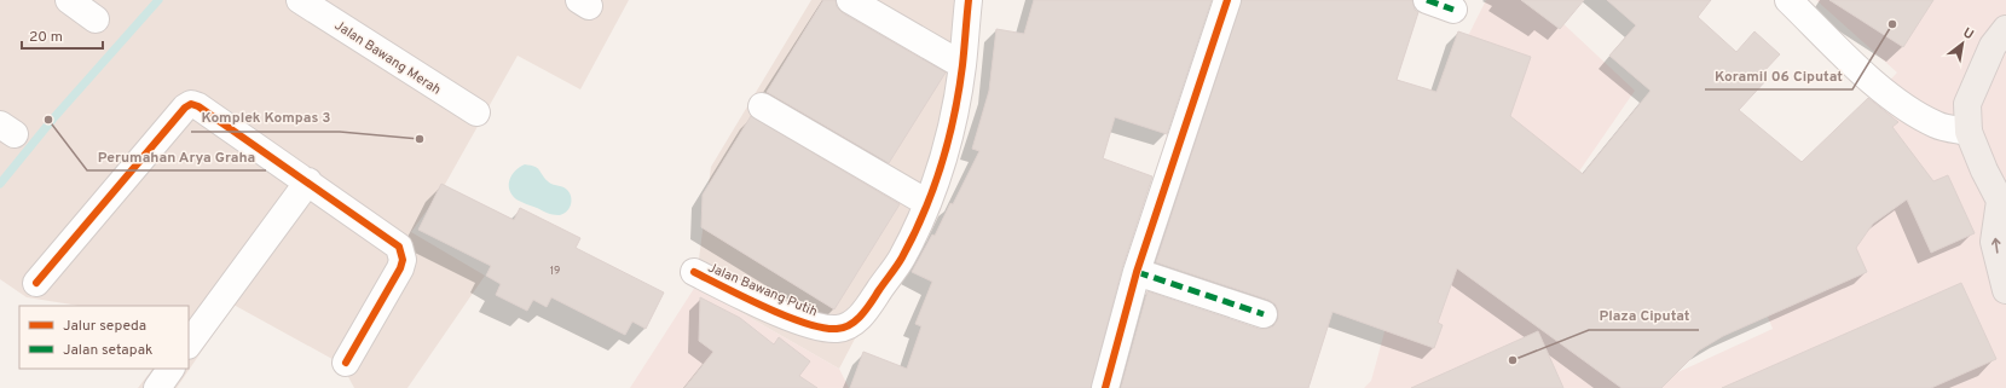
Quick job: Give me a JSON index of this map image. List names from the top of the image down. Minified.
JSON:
{"streets":{"street":["Jalan Bawang Merah","Jalan Bawang Putih"]},"places":["Koramil 06 Ciputat","Perumahan Arya Graha","Komplek Kompas 3","Plaza Ciputat"],"house_numbers":["19"],"legend":["Jalur sepeda","Jalan setapak"],"scale_bar":"20 m","north":"top right"}
